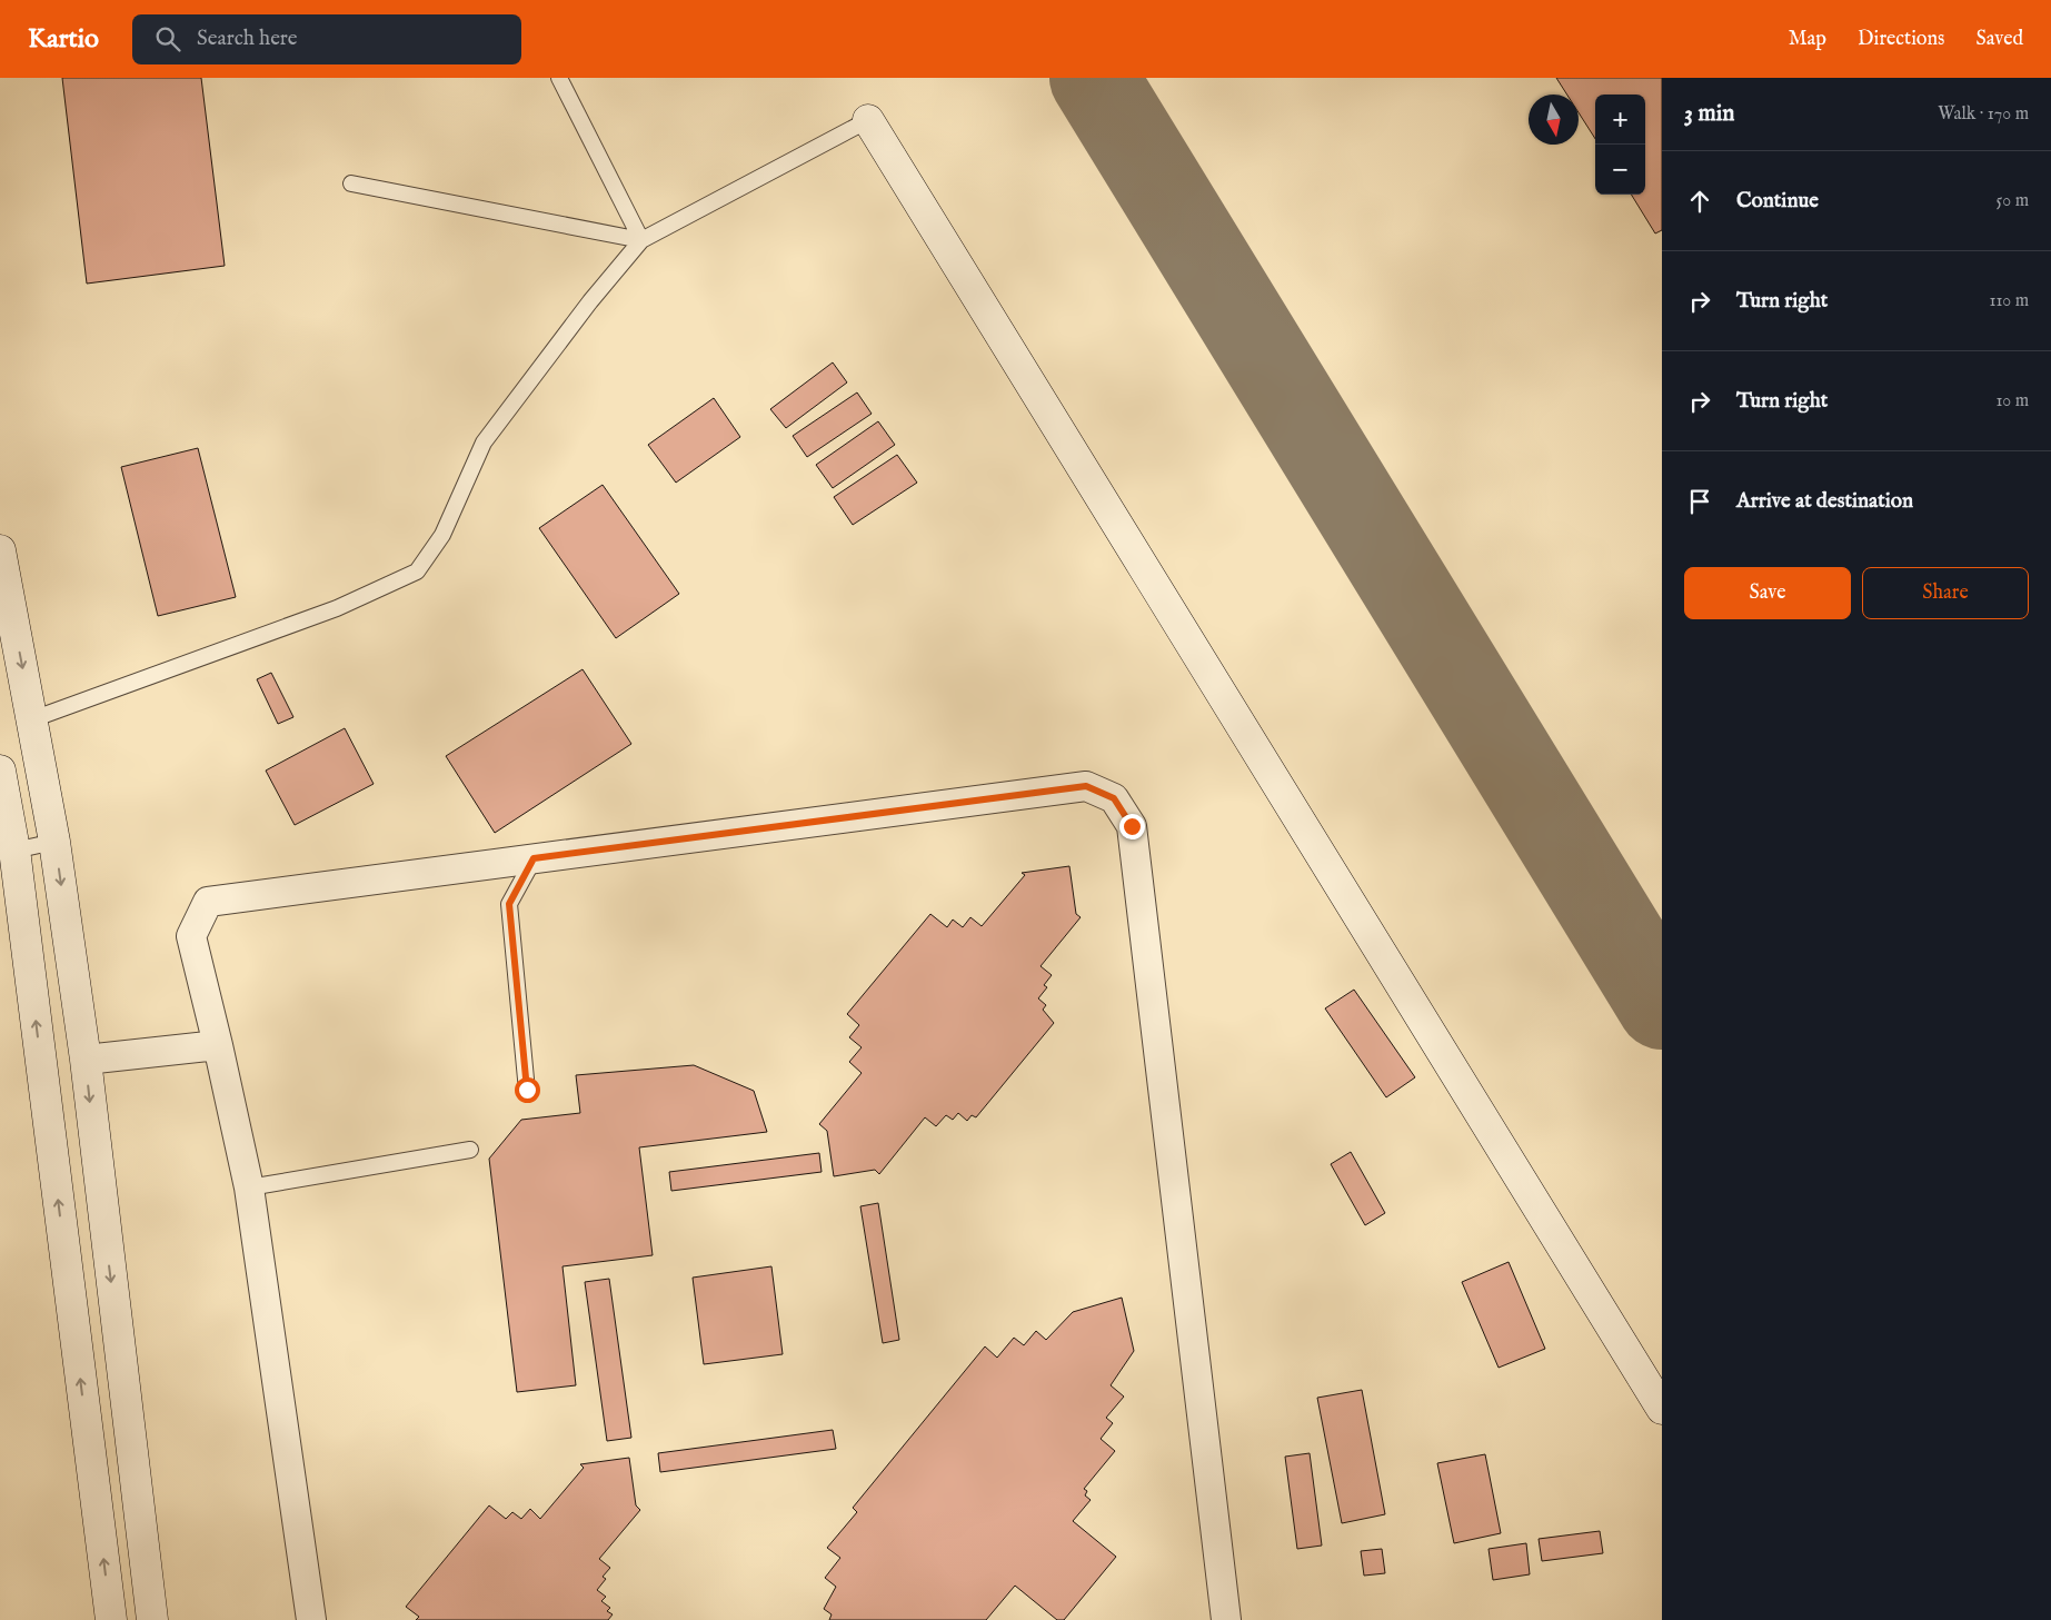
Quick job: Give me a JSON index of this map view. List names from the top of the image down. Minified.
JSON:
{"north":"bottom","page":{"header":"Kartio","search":"Search here","nav":["Map","Directions","Saved"],"heading":["3 min","Walk · 170 m"],"map_buttons":["+","−"],"list":[["Continue","50 m"],["Turn right","110 m"],["Turn right","10 m"],"Arrive at destination"],"buttons":["Save","Share"]}}
